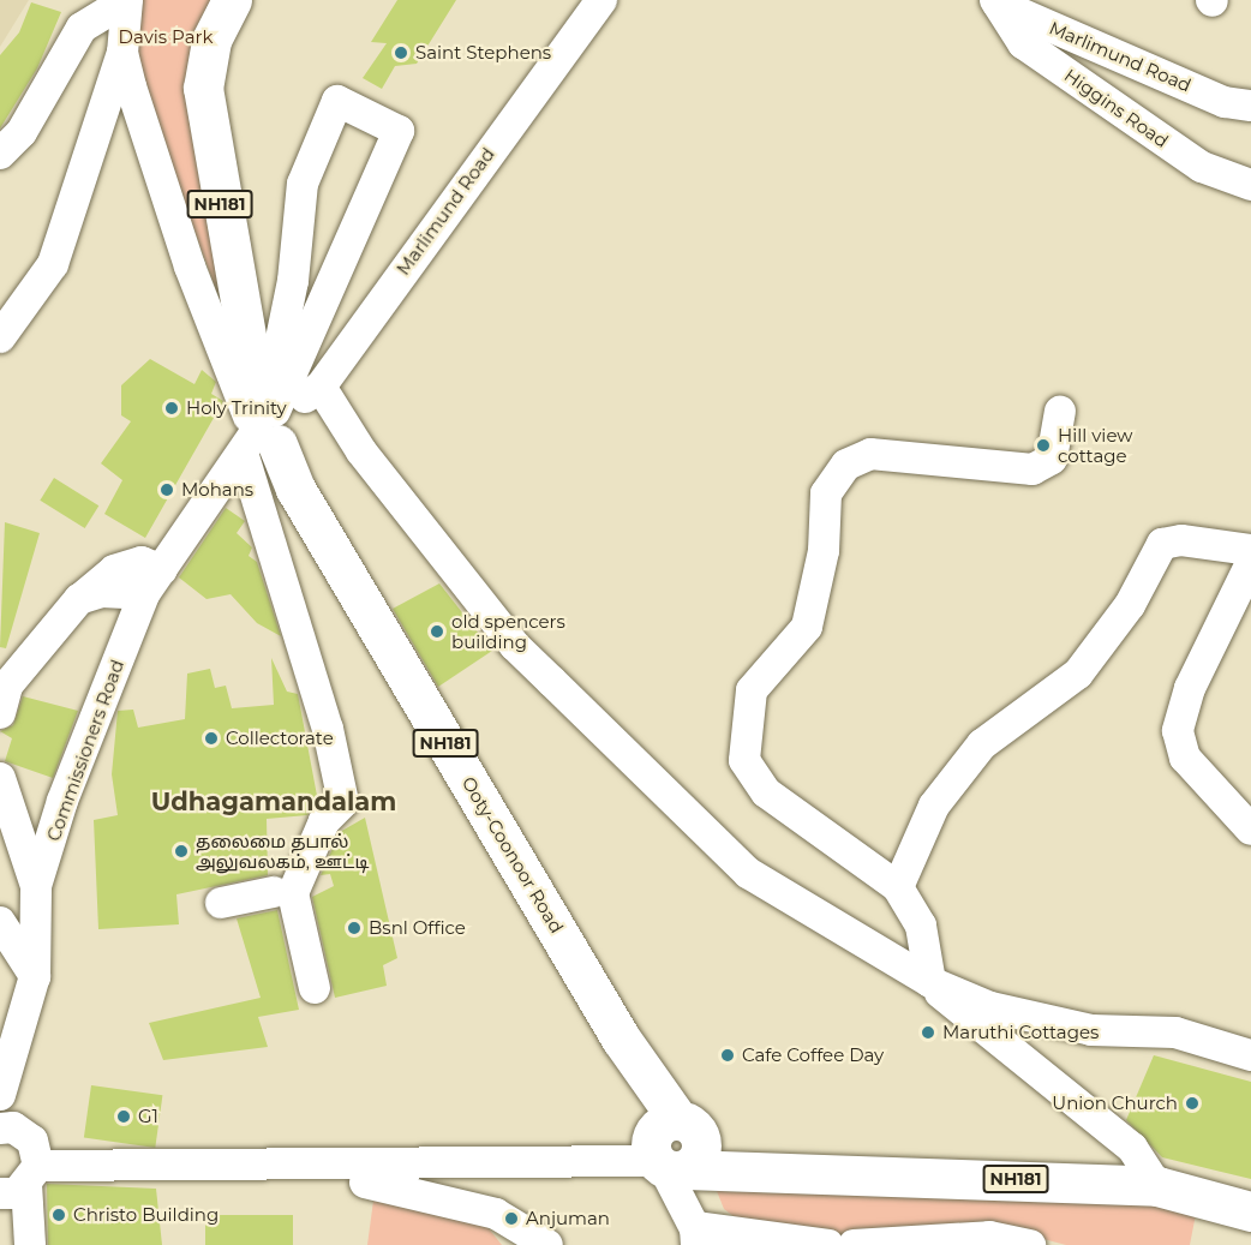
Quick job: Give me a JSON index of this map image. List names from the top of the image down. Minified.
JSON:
{"streets":{"highway":["NH181","Ooty-Coonoor Road"],"street":["Marlimund Road","Higgins Road","Commissioners Road"]},"crossings":[["Marlimund Road","Higgins Road"],["Marlimund Road","Commissioners Road"],["Marlimund Road","Ooty-Coonoor Road"],["NH181","Ooty-Coonoor Road"],["Commissioners Road","Ooty-Coonoor Road"]],"districts":["Udhagamandalam"],"parks":["Davis Park"],"places":["Saint Stephens","Holy Trinity","Hill view cottage","Mohans","old spencers building","Collectorate","தலைமை தபால் அலுவலகம், ஊட்டி","Bsnl Office","Maruthi Cottages","Cafe Coffee Day","Union Church","G1","Christo Building","Anjuman"]}
